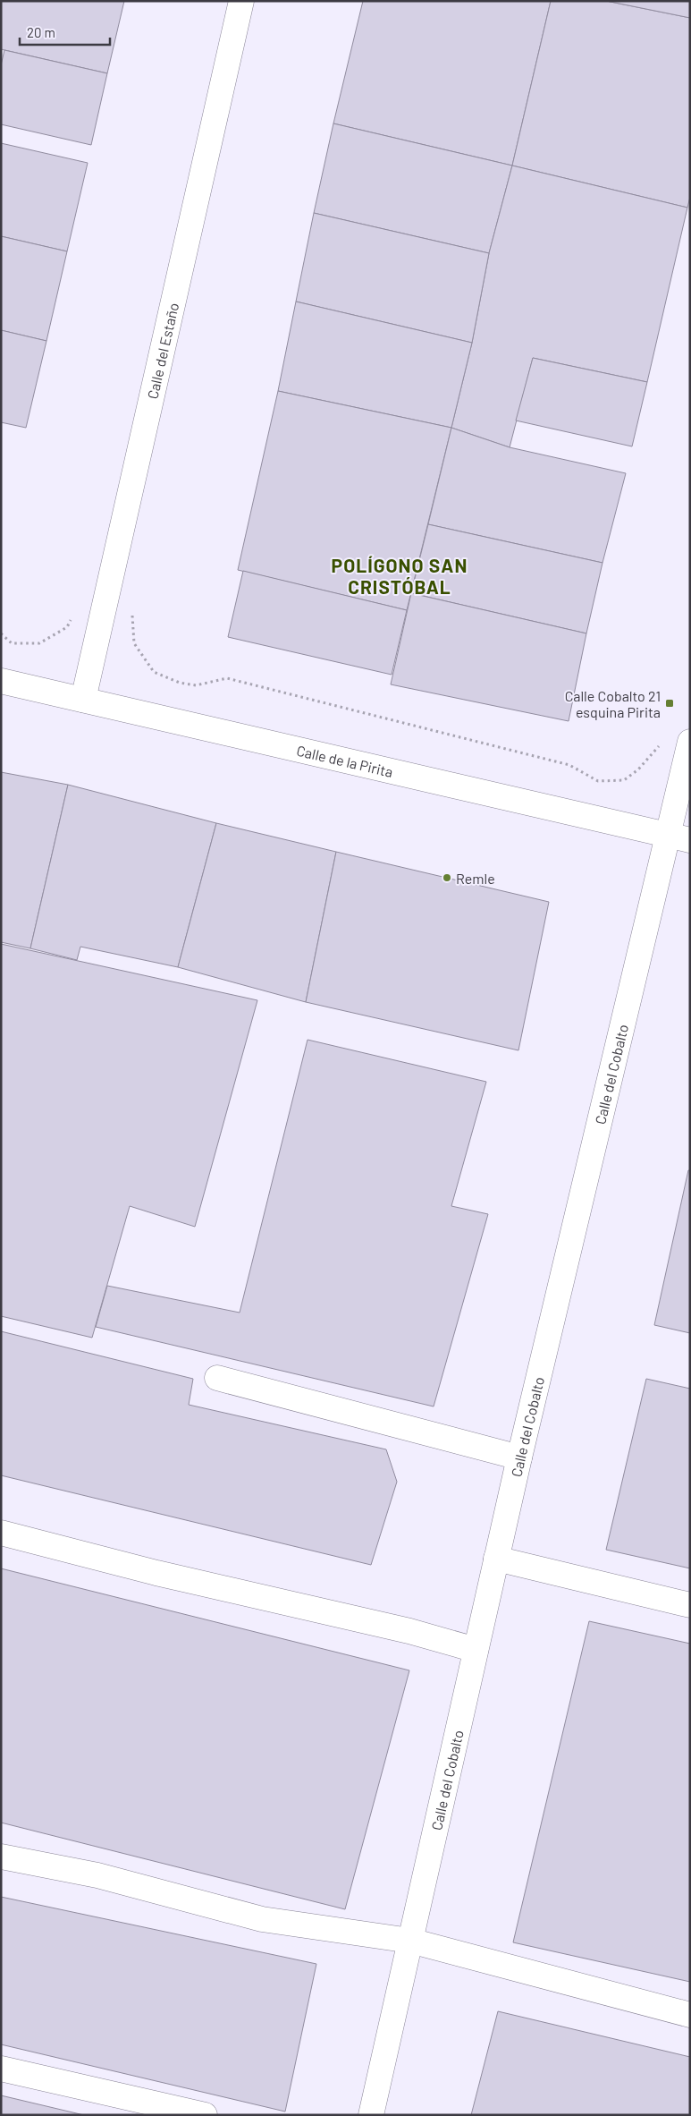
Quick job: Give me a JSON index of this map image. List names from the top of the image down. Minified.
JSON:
{"streets":{"street":["Calle del Estaño","Calle de la Pirita","Calle del Cobalto"]},"crossings":[["Calle del Estaño","Calle de la Pirita"],["Calle de la Pirita","Calle del Cobalto"]],"districts":["POLÍGONO SAN CRISTÓBAL"],"places":{"transit":["Calle Cobalto 21 esquina Pirita"],"other":["Remle"]},"scale_bar":"20 m"}
